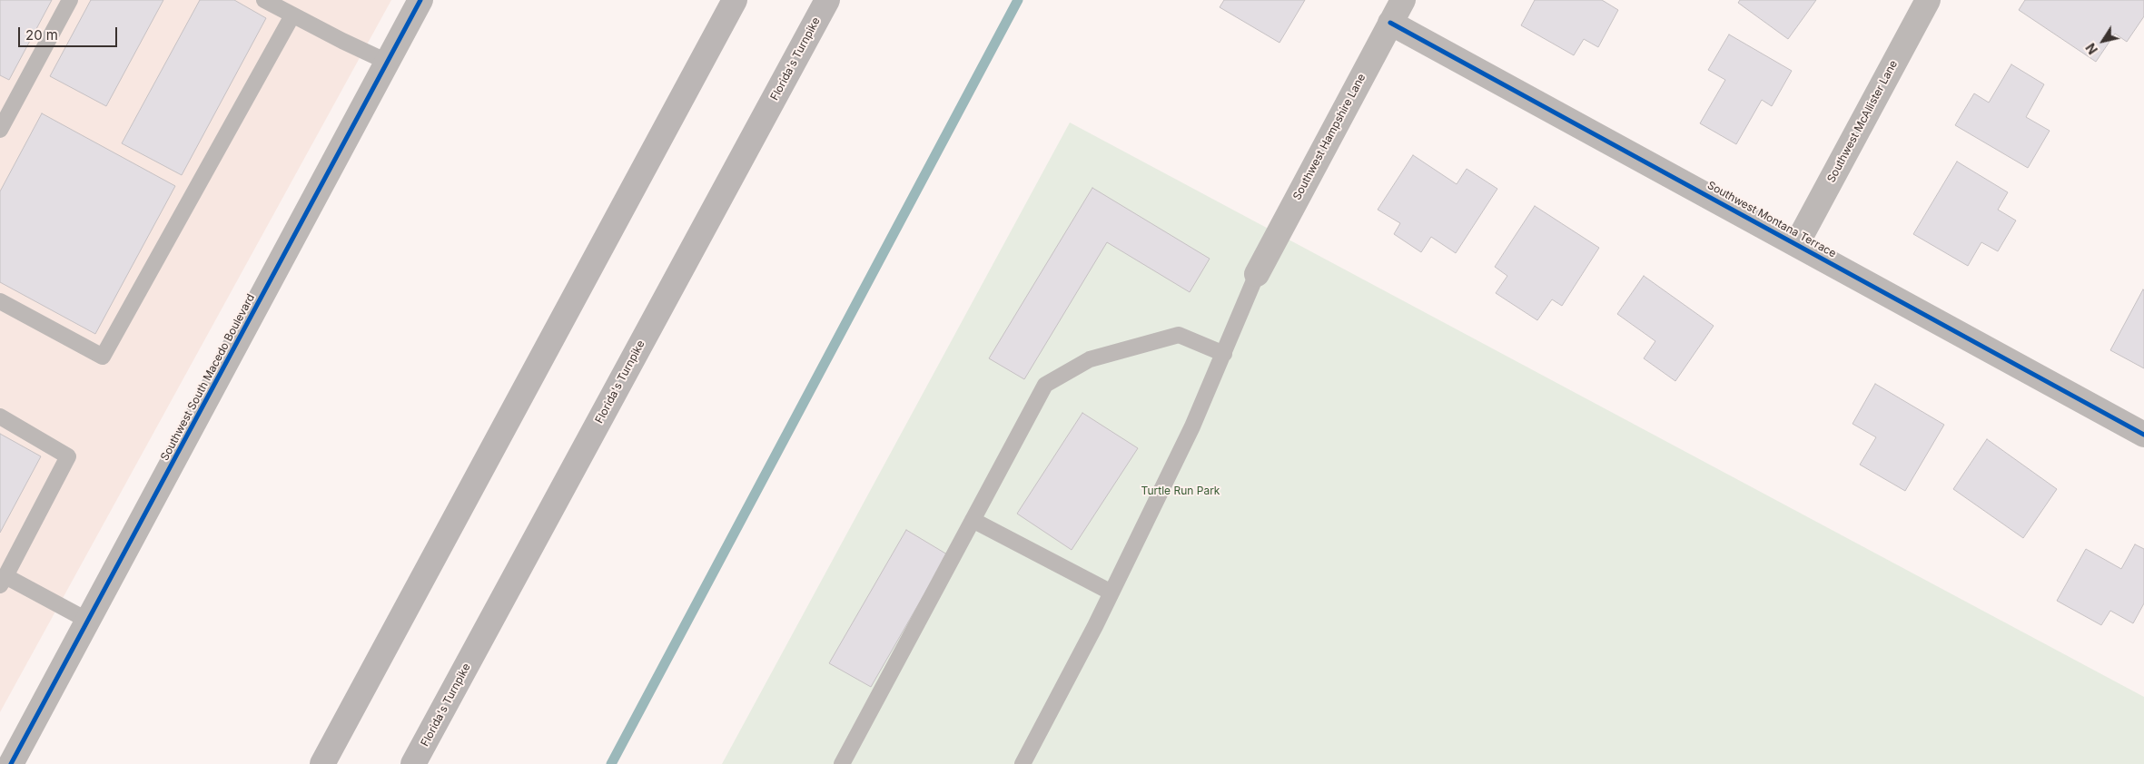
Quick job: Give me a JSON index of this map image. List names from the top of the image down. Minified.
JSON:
{"streets":{"highway":["Florida's Turnpike"],"street":["Southwest McAllister Lane","Southwest Hampshire Lane","Southwest Montana Terrace","Southwest South Macedo Boulevard"]},"crossings":[["Southwest McAllister Lane","Southwest Montana Terrace"],["Southwest Hampshire Lane","Southwest Montana Terrace"]],"parks":["Turtle Run Park"],"scale_bar":"20 m","north":"bottom left"}
